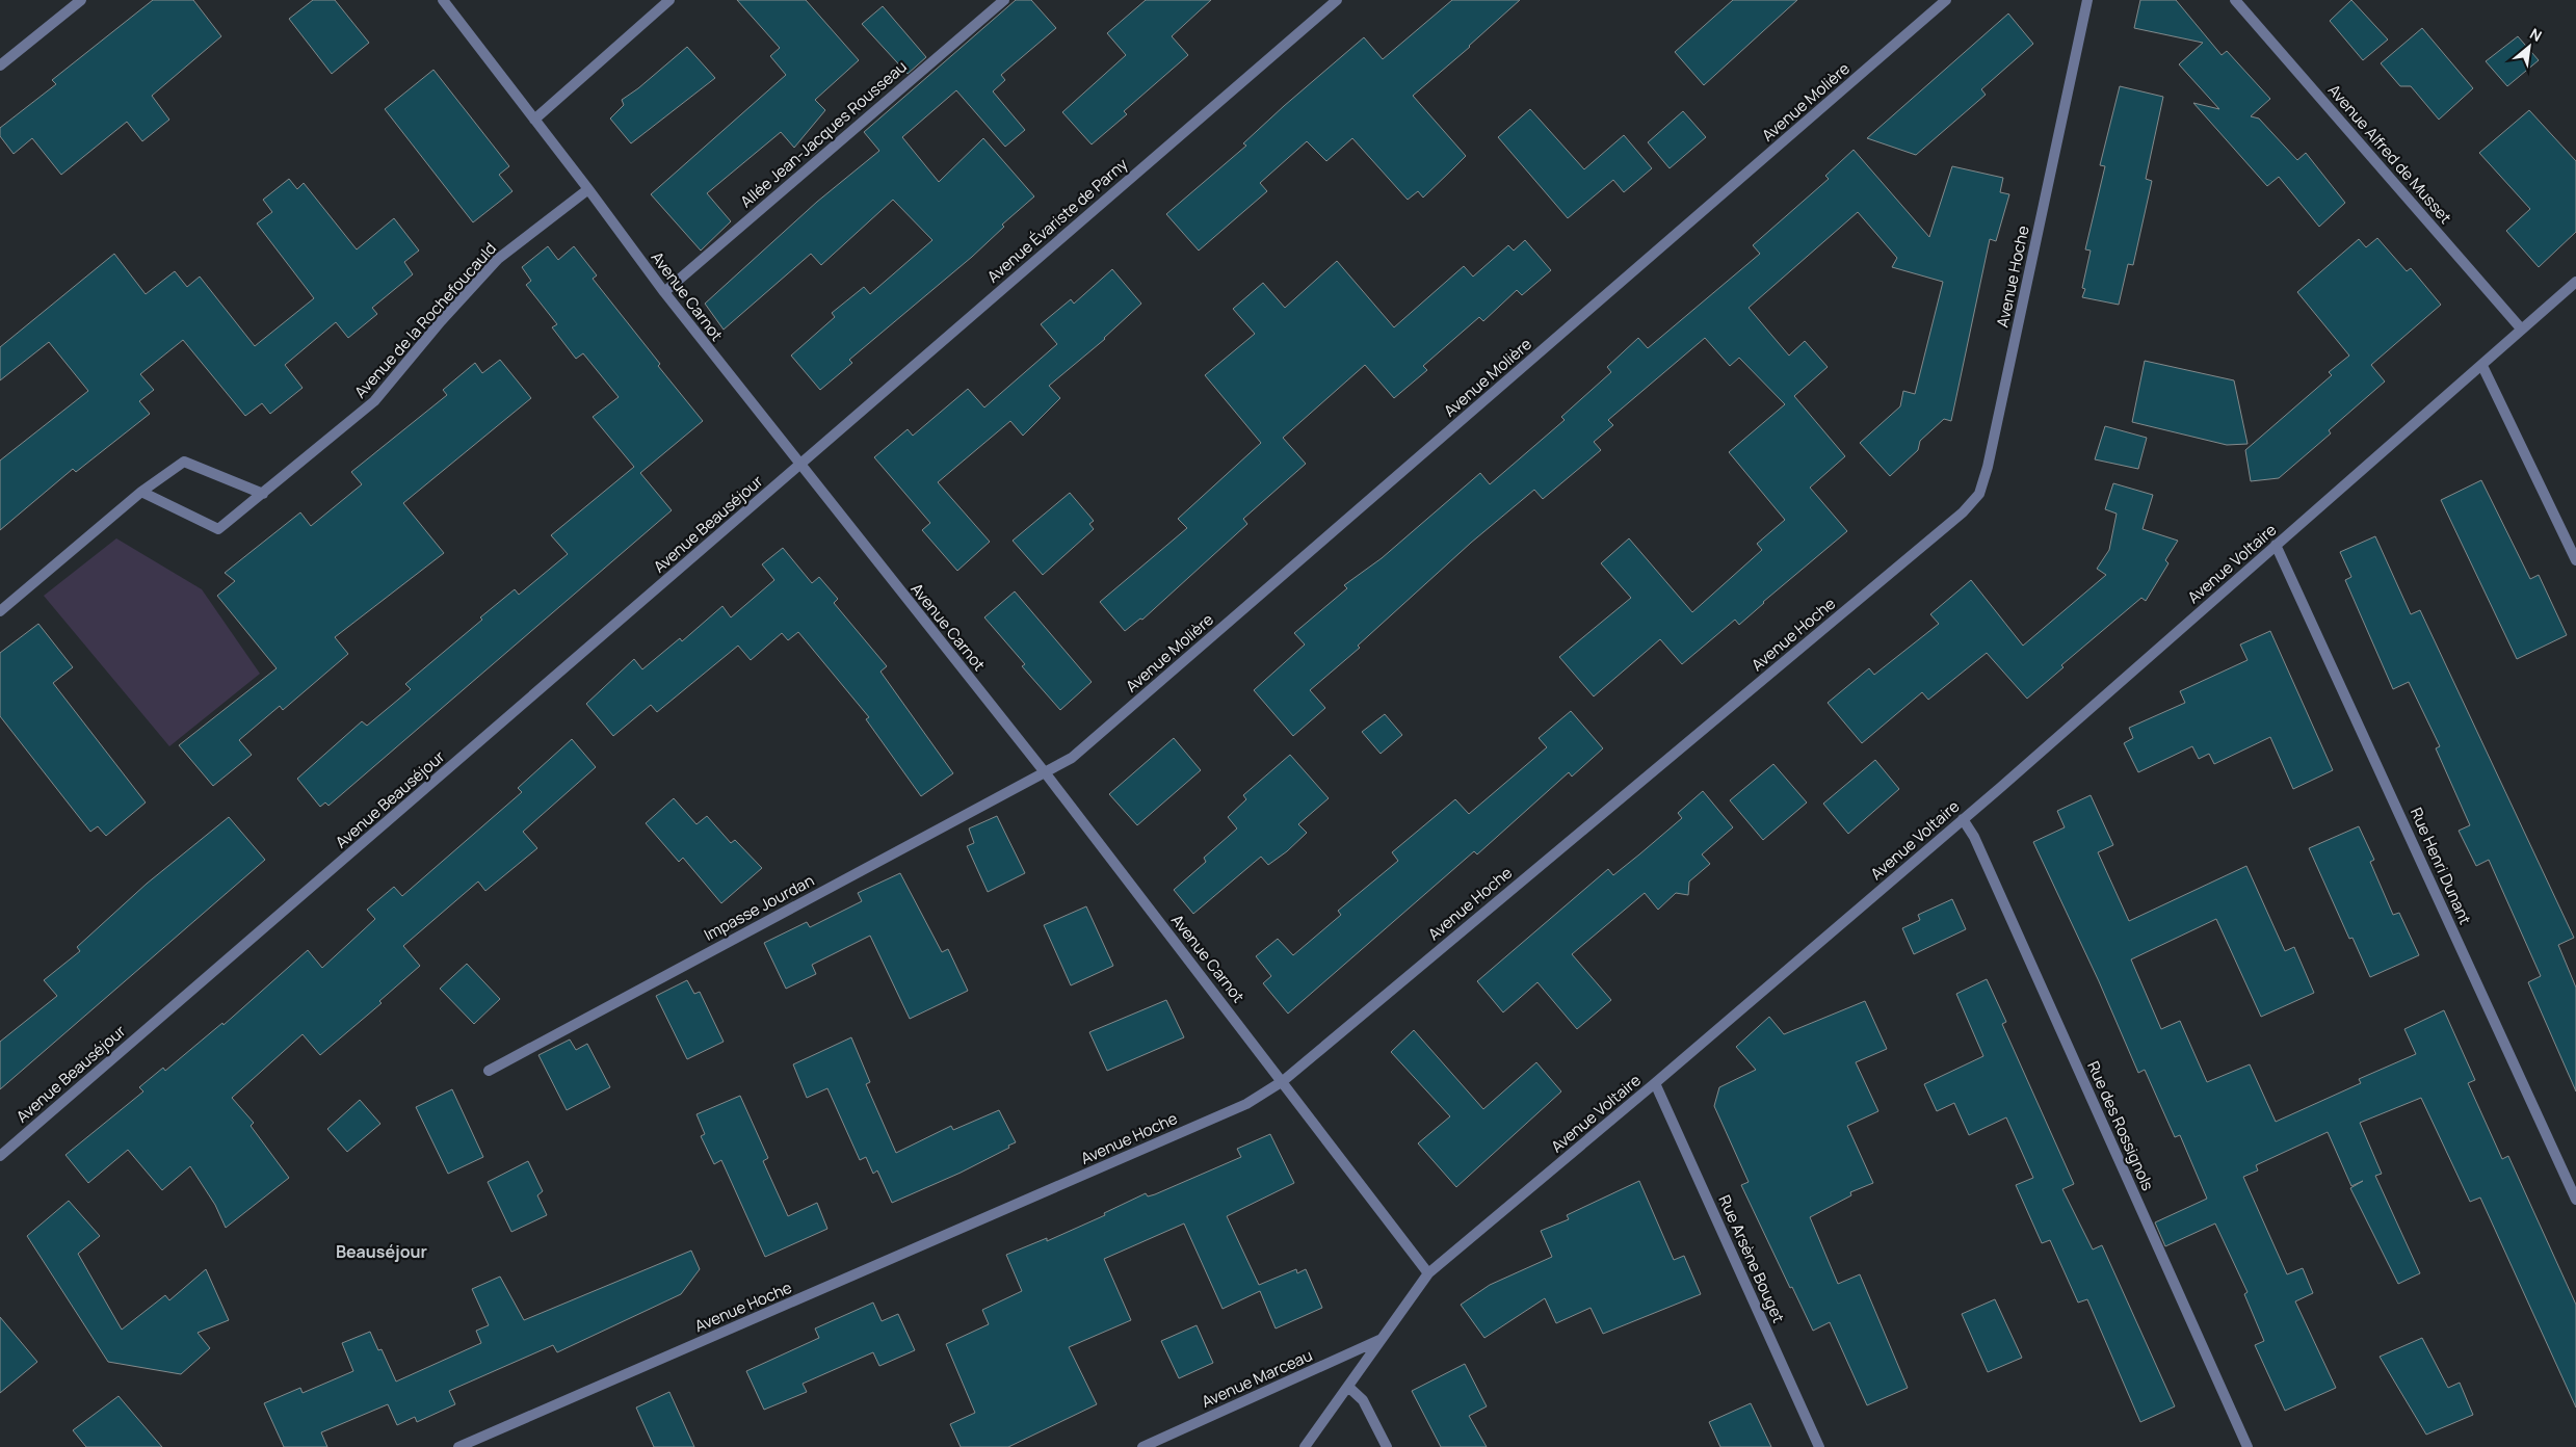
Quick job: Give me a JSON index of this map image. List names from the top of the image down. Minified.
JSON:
{"streets":{"street":["Avenue Molière","Allée Jean-Jacques Rousseau","Avenue Alfred de Musset","Avenue Évariste de Parny","Avenue Hoche","Avenue Carnot","Avenue de la Rochefoucauld","Avenue Beauséjour","Avenue Voltaire","Rue Henri Dunant","Impasse Jourdan","Rue des Rossignols","Rue Arsène Bouget","Avenue Marceau"]},"crossings":[["Avenue Molière","Avenue Carnot"],["Avenue Molière","Impasse Jourdan"],["Allée Jean-Jacques Rousseau","Avenue Carnot"],["Avenue Alfred de Musset","Avenue Voltaire"],["Avenue Évariste de Parny","Avenue Carnot"],["Avenue Évariste de Parny","Avenue Beauséjour"],["Avenue Hoche","Avenue Carnot"],["Avenue Carnot","Avenue de la Rochefoucauld"],["Avenue Carnot","Avenue Beauséjour"],["Avenue Carnot","Avenue Voltaire"],["Avenue Carnot","Impasse Jourdan"],["Avenue Voltaire","Rue Henri Dunant"],["Avenue Voltaire","Rue des Rossignols"],["Avenue Voltaire","Rue Arsène Bouget"],["Avenue Voltaire","Avenue Marceau"]],"districts":["Beauséjour"],"north":"top right"}
